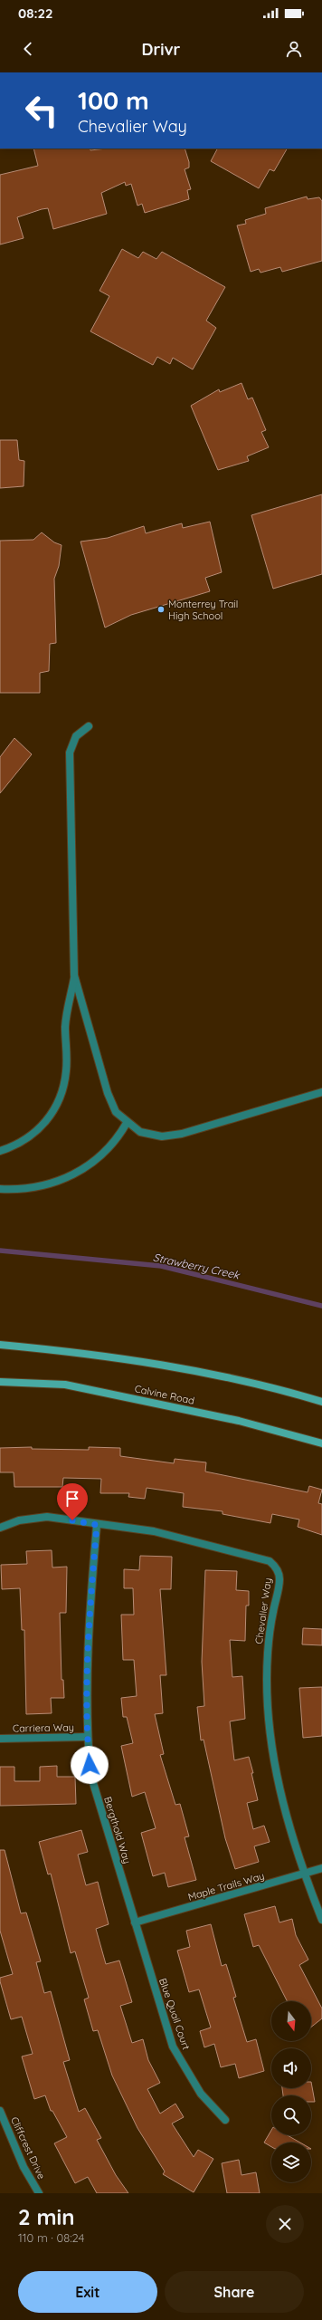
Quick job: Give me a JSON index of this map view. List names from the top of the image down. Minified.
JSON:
{"streets":{"main road":["Calvine Road"],"street":["Chevalier Way","Carriera Way","Bergthold Way","Maple Trails Way","Blue Quail Court","Cliffcrest Drive"]},"crossings":[["Chevalier Way","Bergthold Way"],["Chevalier Way","Maple Trails Way"],["Carriera Way","Bergthold Way"],["Bergthold Way","Maple Trails Way"],["Bergthold Way","Blue Quail Court"],["Maple Trails Way","Blue Quail Court"]],"water":["Strawberry Creek"],"places":["Monterrey Trail High School"],"north":"bottom","page":{"status":"08:22","header":"Drivr","turn":["100 m","Chevalier Way"],"heading":["2 min","110 m · 08:24"],"buttons":["Exit","Share"]}}
